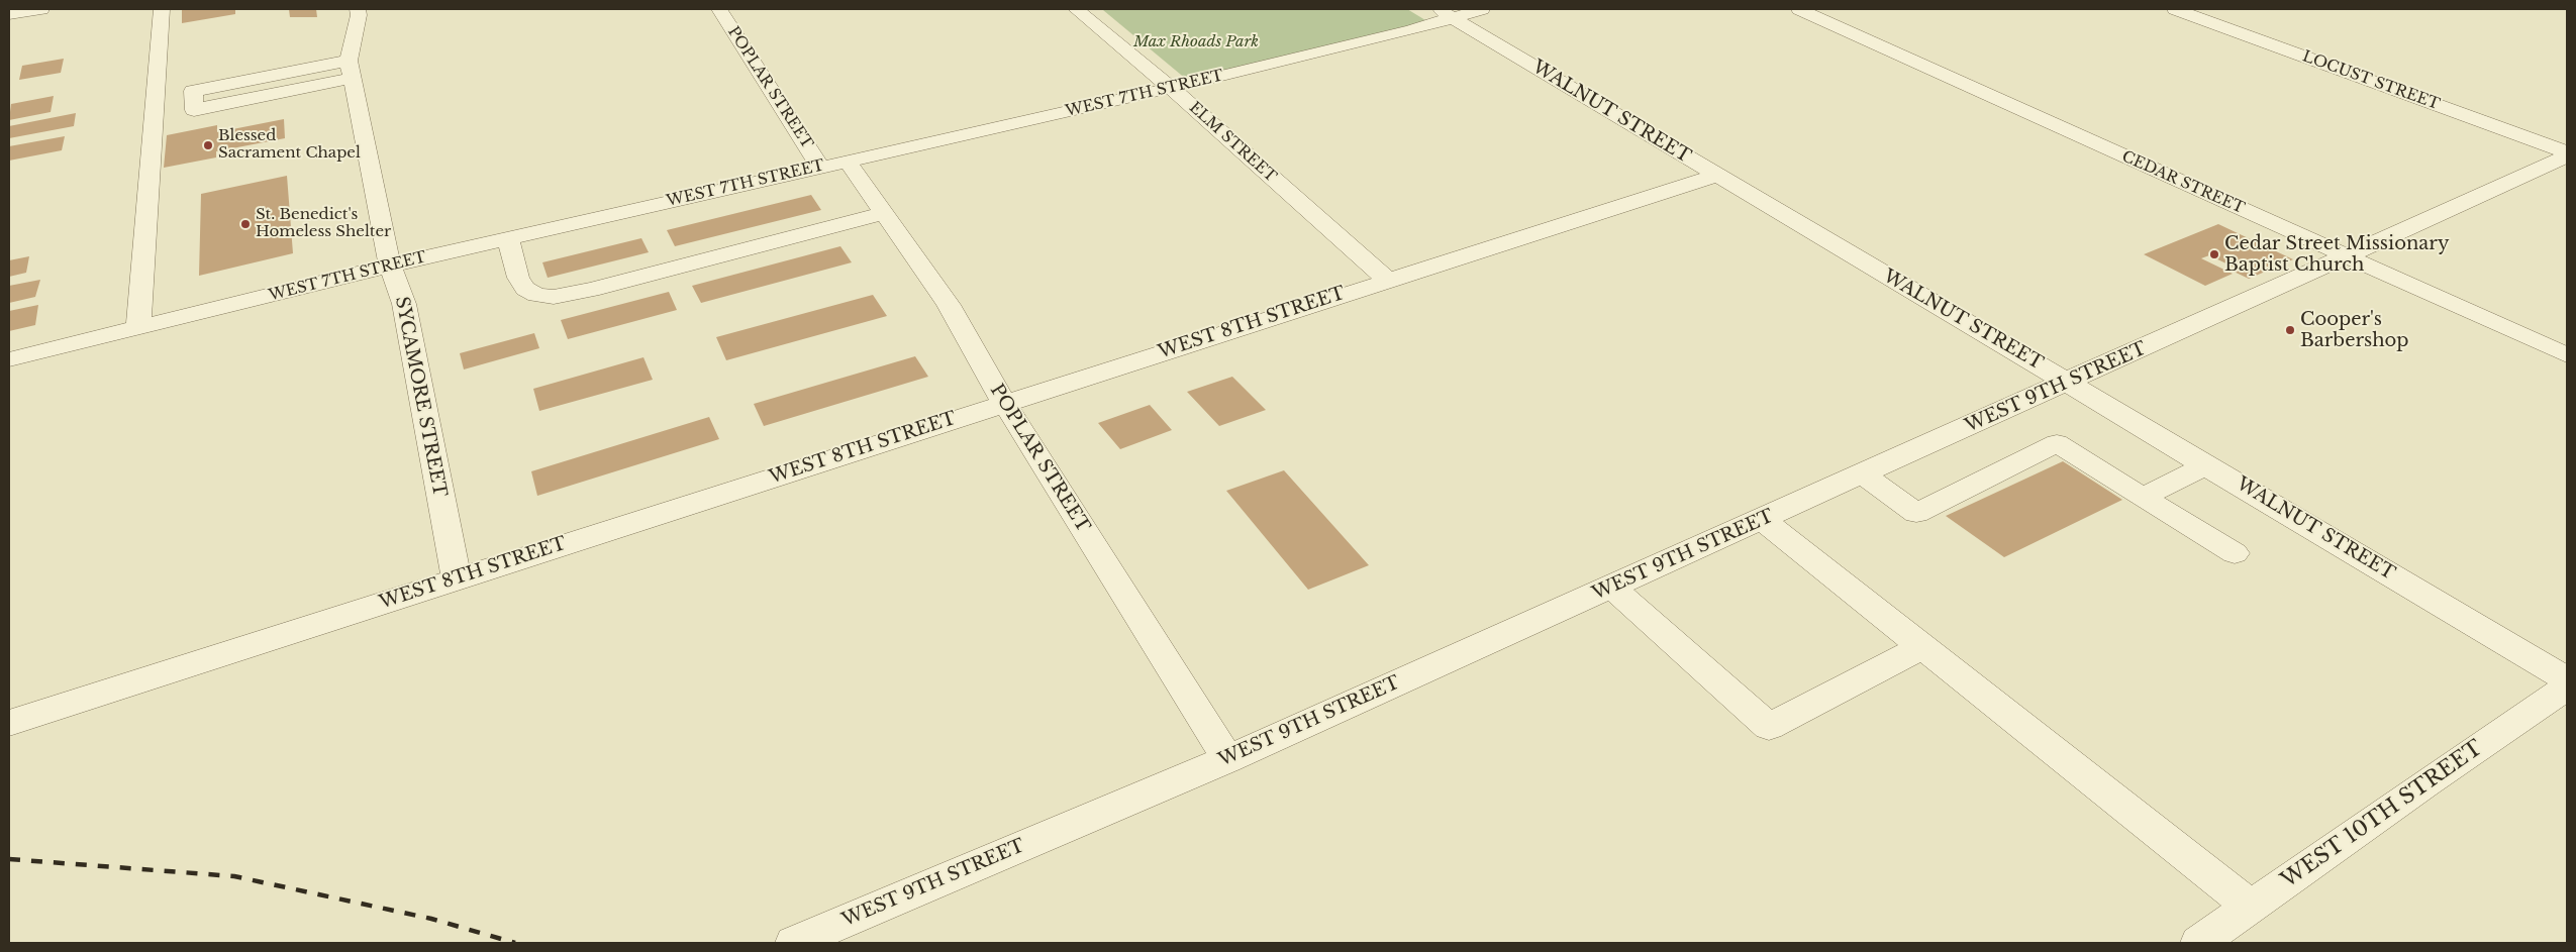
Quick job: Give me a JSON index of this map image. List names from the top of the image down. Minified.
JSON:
{"streets":{"street":["LOCUST STREET","POPLAR STREET","WEST 7TH STREET","WALNUT STREET","ELM STREET","CEDAR STREET","WEST 8TH STREET","WEST 9TH STREET","SYCAMORE STREET","WEST 10TH STREET"]},"crossings":[["POPLAR STREET","WEST 7TH STREET"],["POPLAR STREET","WEST 8TH STREET"],["POPLAR STREET","WEST 9TH STREET"],["WEST 7TH STREET","WALNUT STREET"],["WEST 7TH STREET","ELM STREET"],["WEST 7TH STREET","SYCAMORE STREET"],["WALNUT STREET","WEST 8TH STREET"],["WALNUT STREET","WEST 9TH STREET"],["ELM STREET","WEST 8TH STREET"],["CEDAR STREET","WEST 9TH STREET"],["WEST 8TH STREET","SYCAMORE STREET"]],"parks":["Max Rhoads Park"],"places":["Blessed Sacrament Chapel","St. Benedict's Homeless Shelter","Cedar Street Missionary Baptist Church","Cooper's Barbershop"]}
